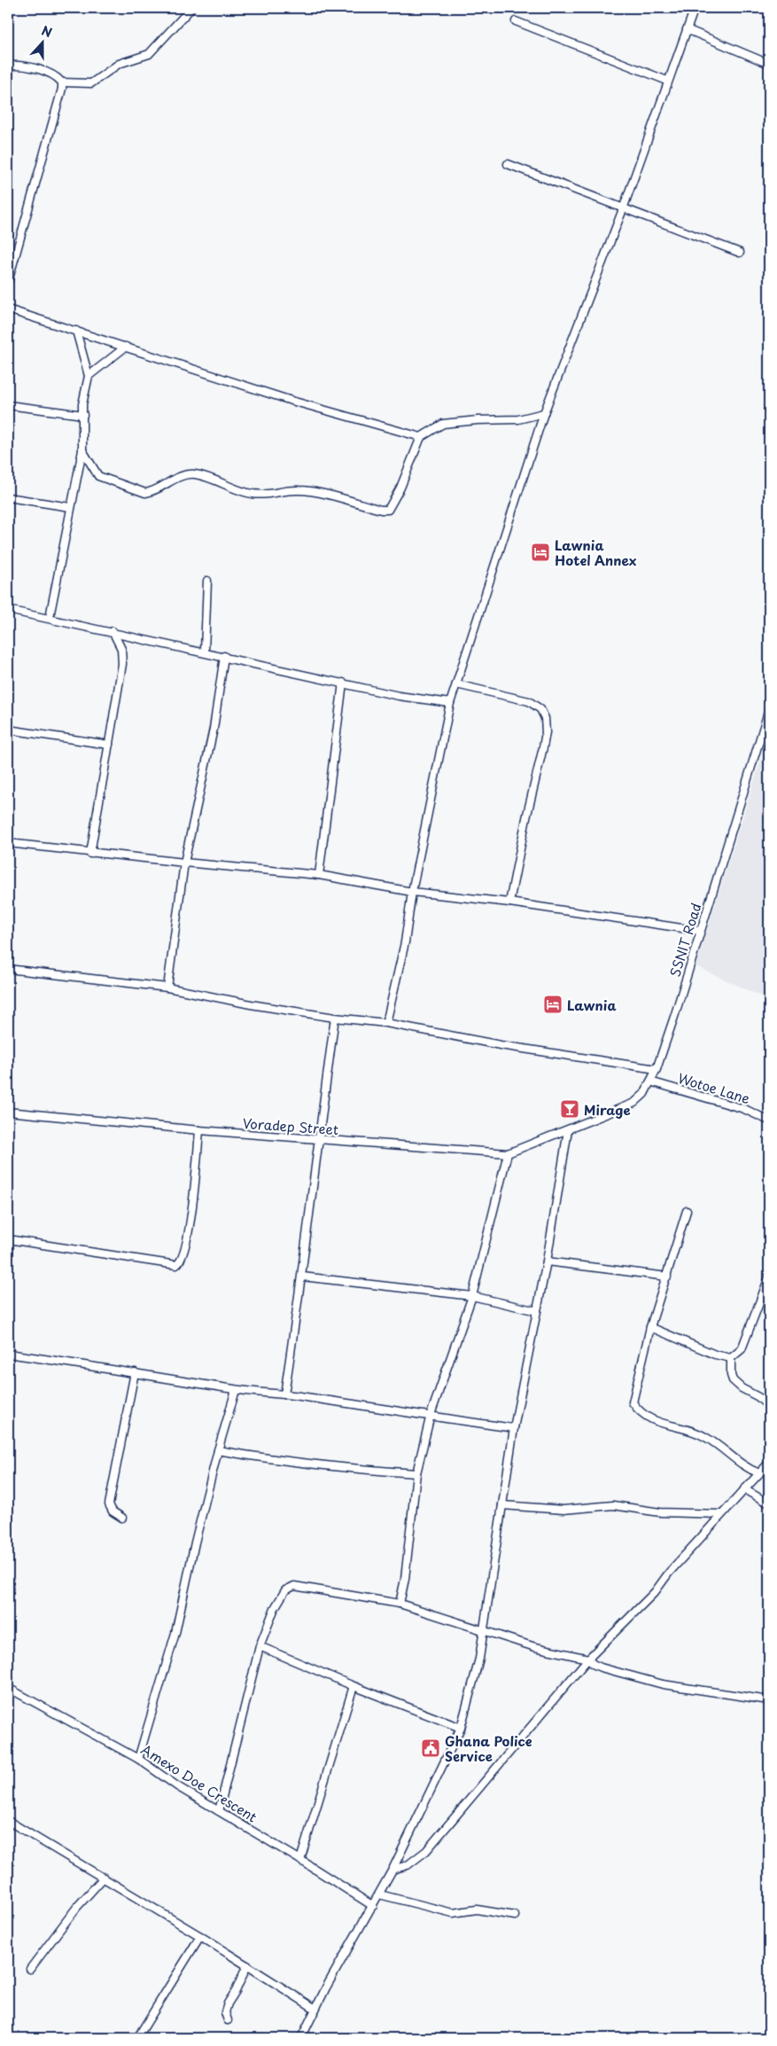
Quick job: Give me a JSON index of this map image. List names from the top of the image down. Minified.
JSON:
{"streets":{"street":["SSNIT Road","Wotoe Lane","Voradep Street","Amexo Doe Crescent"]},"crossings":[["SSNIT Road","Wotoe Lane"],["SSNIT Road","Voradep Street"]],"places":{"hotel":["Lawnia Hotel Annex","Lawnia"],"bar":["Mirage"],"public building":["Ghana Police Service"]},"north":"top"}
